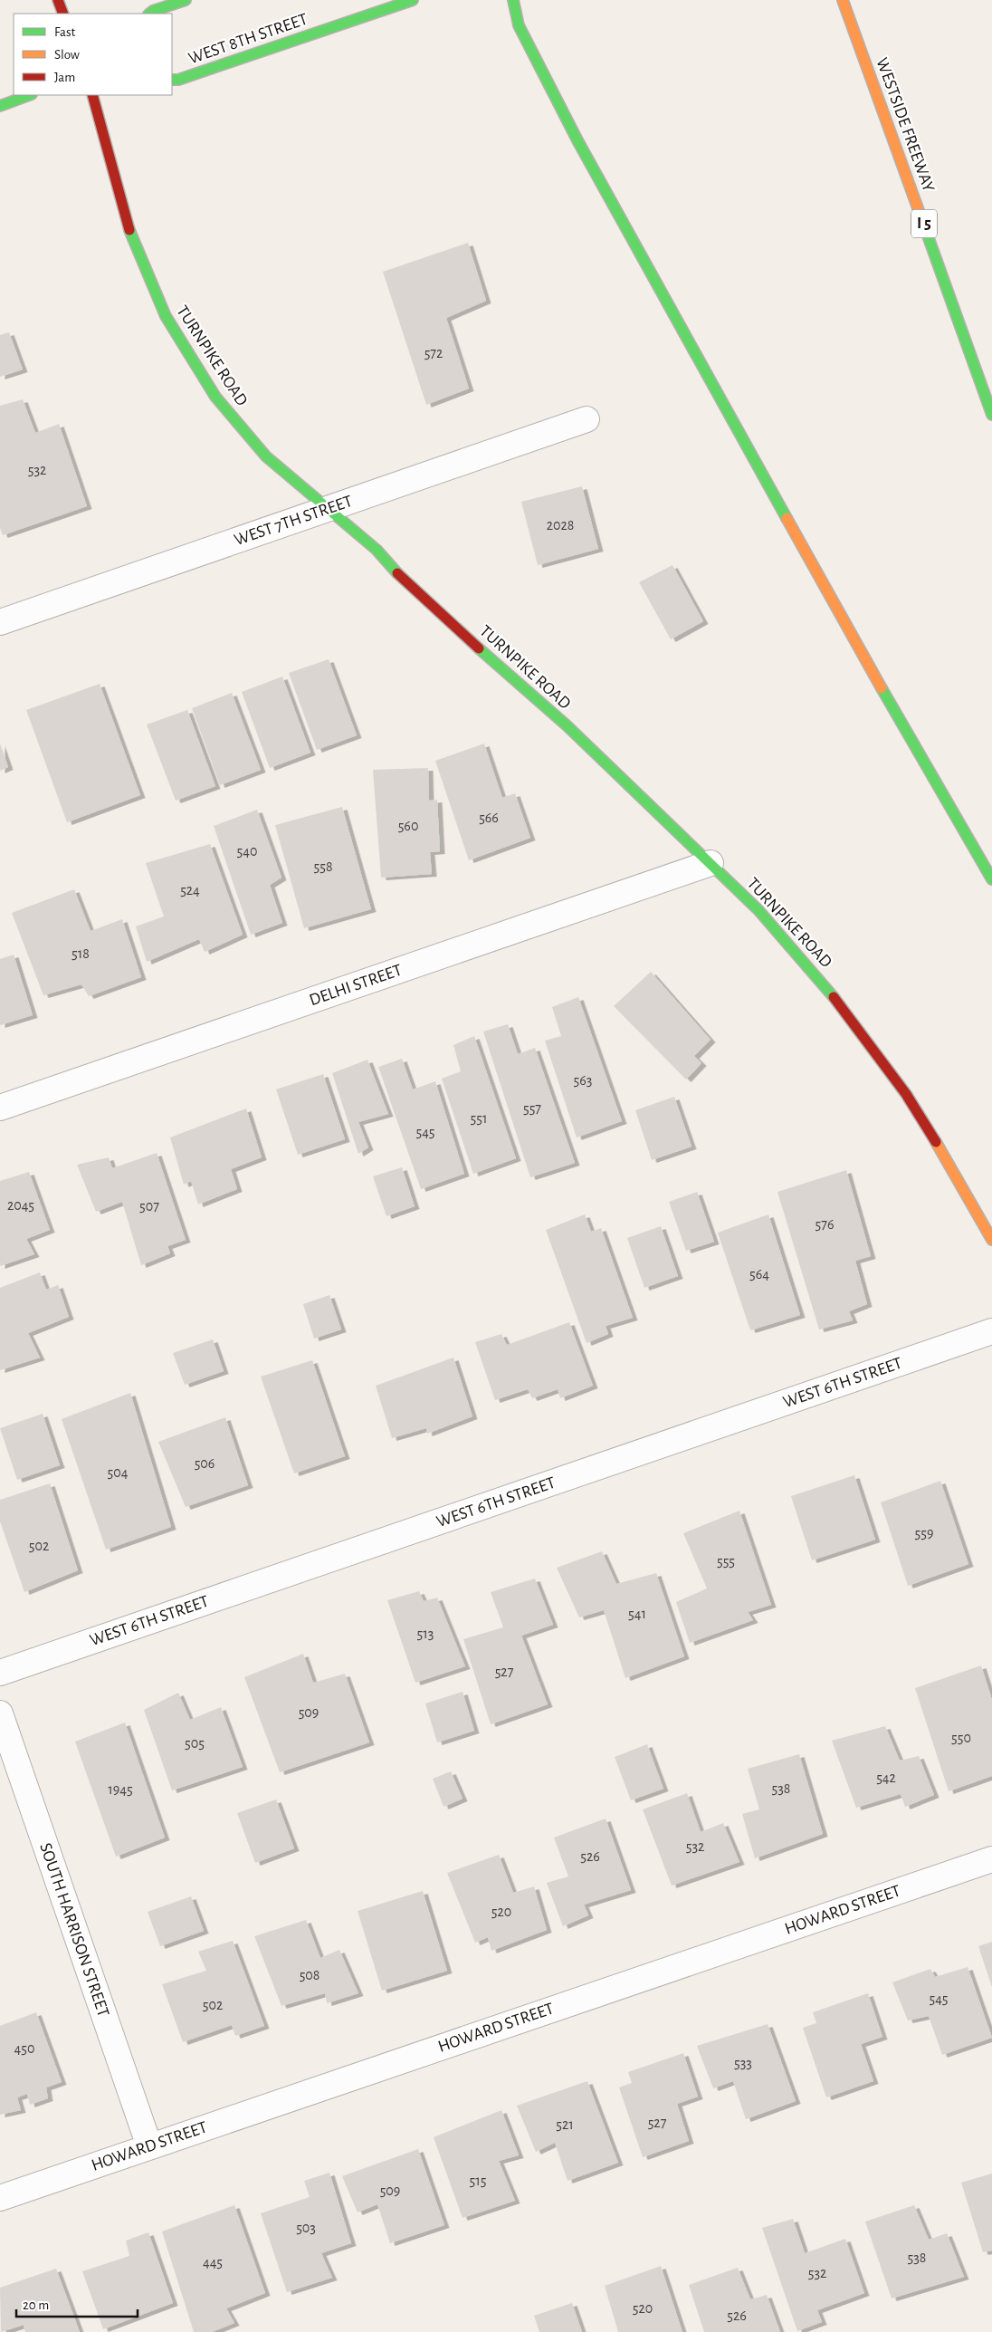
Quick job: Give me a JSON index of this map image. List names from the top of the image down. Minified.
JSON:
{"streets":{"main road":["WEST 8TH STREET","WESTSIDE FREEWAY","I 5","TURNPIKE ROAD"],"street":["WEST 7TH STREET","DELHI STREET","WEST 6TH STREET","HOWARD STREET","SOUTH HARRISON STREET"]},"crossings":[["TURNPIKE ROAD","WEST 7TH STREET"],["TURNPIKE ROAD","DELHI STREET"],["HOWARD STREET","SOUTH HARRISON STREET"]],"house_numbers":["572","532","2028","566","560","540","558","524","518","563","557","551","545","2045","507","576","564","506","504","559","502","555","541","513","527","509","550","505","542","538","1945","532","526","520","508","545","502","450","533","527","521","515","509","503","538","445","532","520","526"],"legend":["Fast","Slow","Jam"],"scale_bar":"20 m"}
